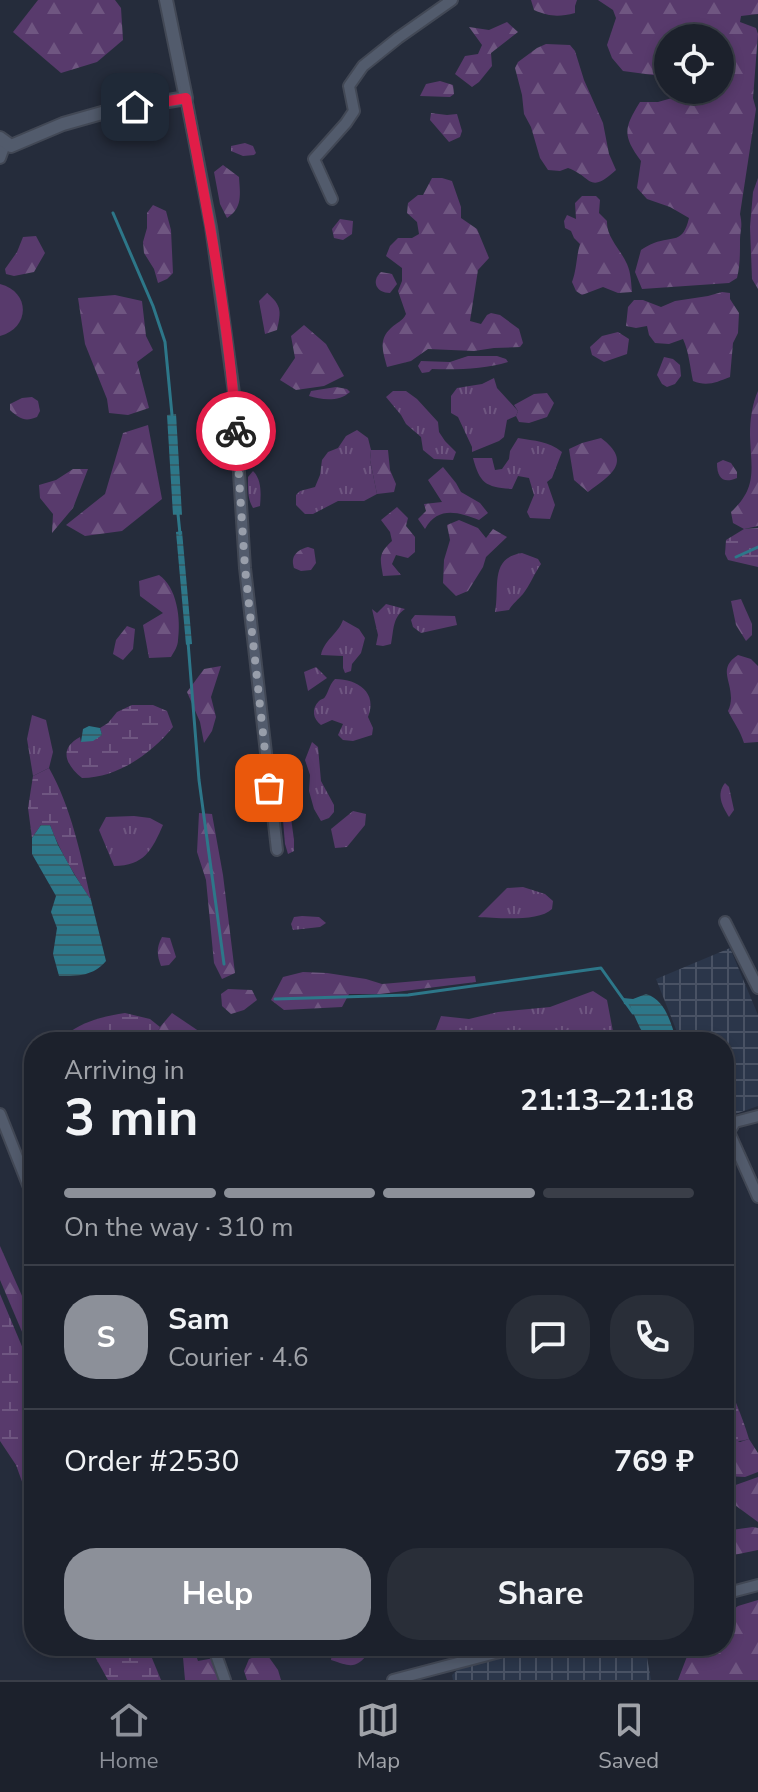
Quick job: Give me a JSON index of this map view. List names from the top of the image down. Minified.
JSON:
{"page":{"heading":["3 min","Arriving in","21:13–21:18"],"panel":["Sam","Courier · 4.6","Order #2530","769 ₽"],"bar":"On the way · 310 m","round":"S","buttons":["Help","Share"],"tabs":["Home","Map","Saved"]}}
